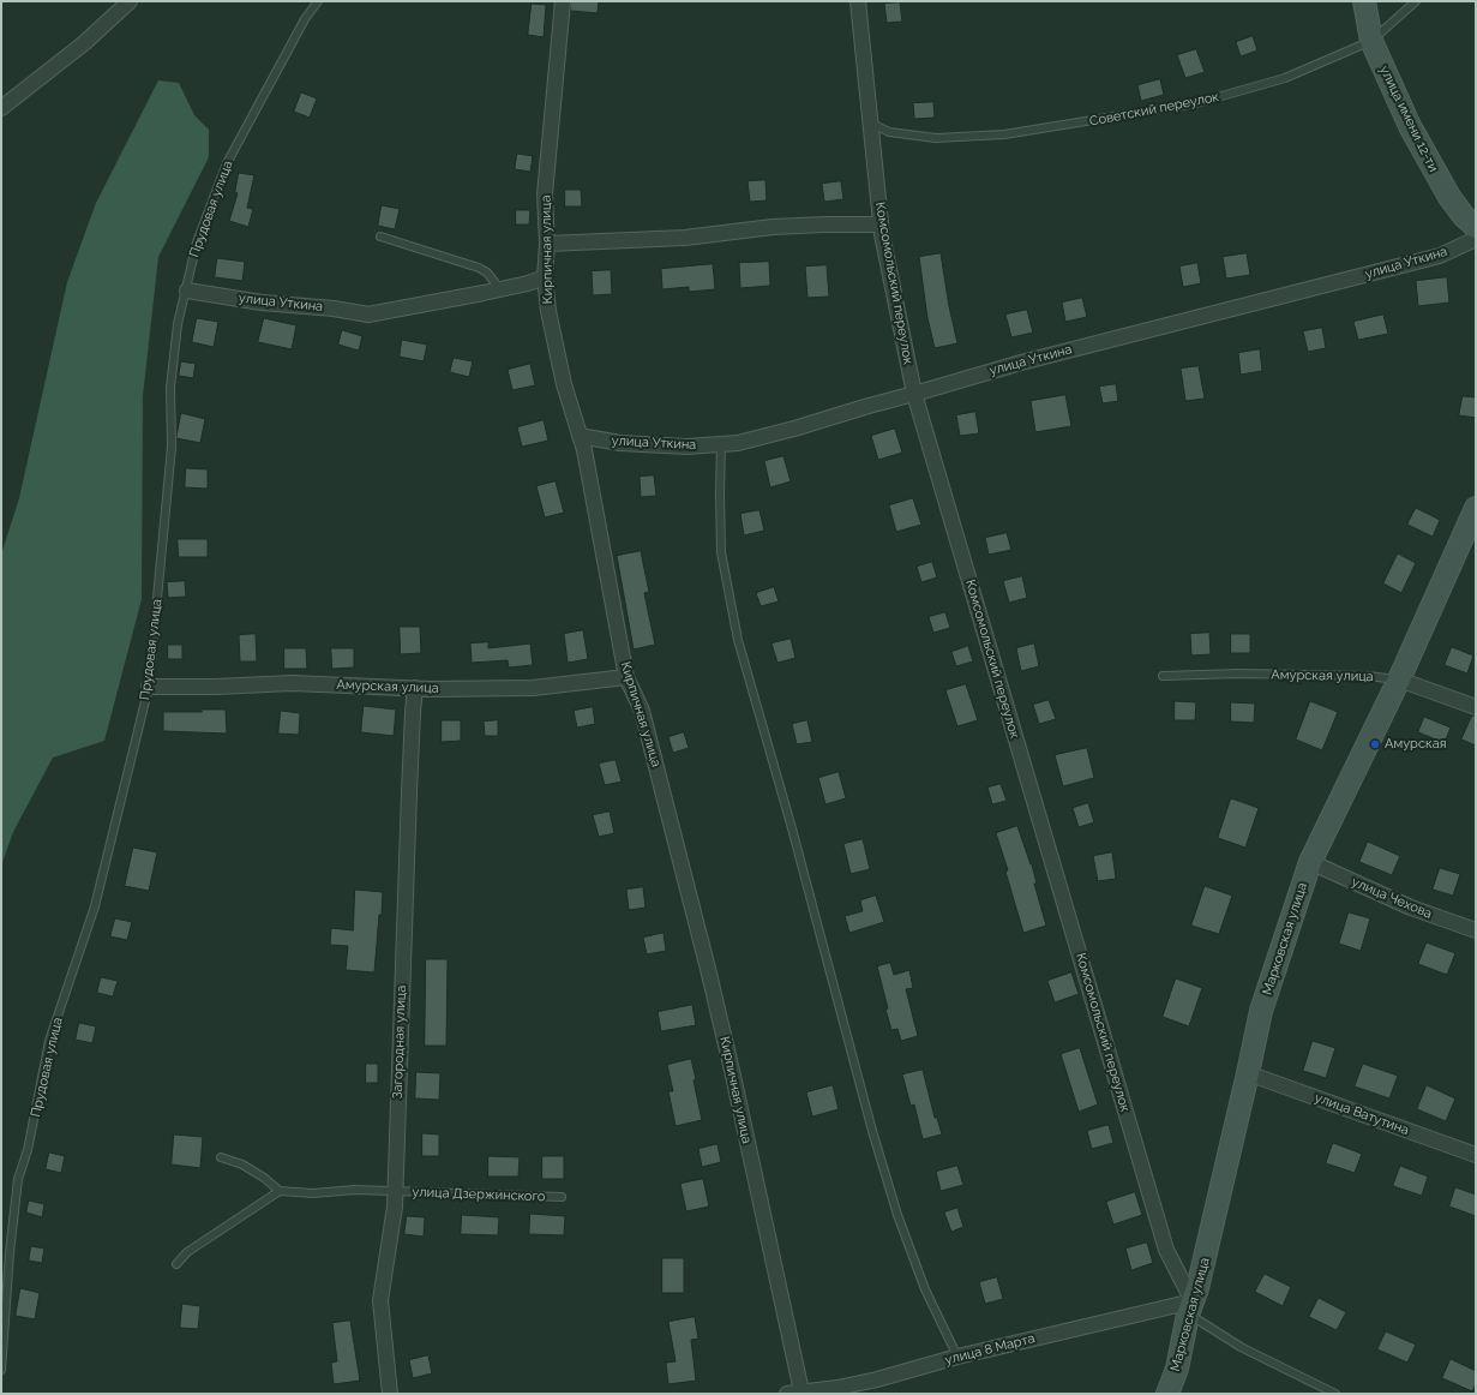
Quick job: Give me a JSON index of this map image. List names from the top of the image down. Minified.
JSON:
{"streets":{"main road":["улица имени 12-ти","Марковская улица"],"street":["Кирпичная улица","улица Уткина","Комсомольский переулок","Амурская улица","улица Чехова","Загородная улица","улица Ватутина","улица 8 Марта"],"lane":["Советский переулок","Прудовая улица","улица Дзержинского"]},"crossings":[["Советский переулок","улица имени 12-ти"],["Советский переулок","Комсомольский переулок"],["Прудовая улица","улица Уткина"],["Прудовая улица","Амурская улица"],["Кирпичная улица","улица Уткина"],["Кирпичная улица","Амурская улица"],["Кирпичная улица","улица 8 Марта"],["улица Уткина","Комсомольский переулок"],["Комсомольский переулок","Марковская улица"],["Комсомольский переулок","улица 8 Марта"],["Амурская улица","Марковская улица"],["Амурская улица","Загородная улица"],["улица Чехова","Марковская улица"],["Марковская улица","улица Ватутина"],["Марковская улица","улица 8 Марта"],["Загородная улица","улица Дзержинского"]],"places":["Амурская"]}
